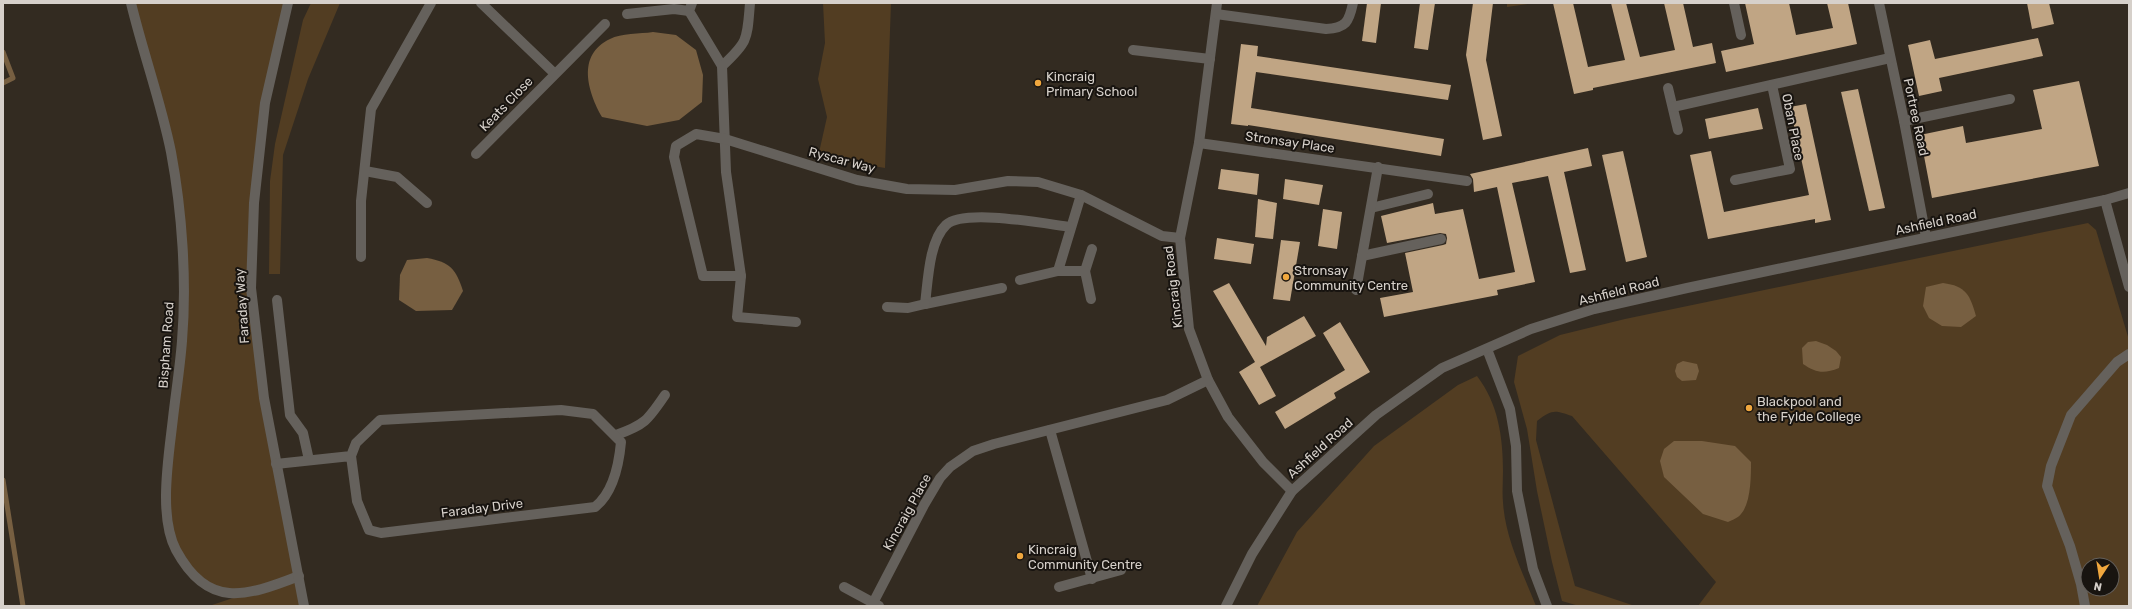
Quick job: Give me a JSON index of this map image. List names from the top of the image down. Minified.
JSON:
{"streets":{"street":["Keats Close","Portree Road","Oban Place","Stronsay Place","Ryscar Way","Ashfield Road","Kincraig Road","Faraday Way","Bispham Road","Faraday Drive","Kincraig Place"]},"crossings":[["Portree Road","Oban Place"],["Portree Road","Ashfield Road"],["Stronsay Place","Kincraig Road"],["Ryscar Way","Kincraig Road"],["Ashfield Road","Kincraig Road"],["Kincraig Road","Kincraig Place"],["Faraday Way","Bispham Road"]],"places":["Kincraig Primary School","Stronsay Community Centre","Blackpool and the Fylde College","Kincraig Community Centre"],"north":"bottom"}
